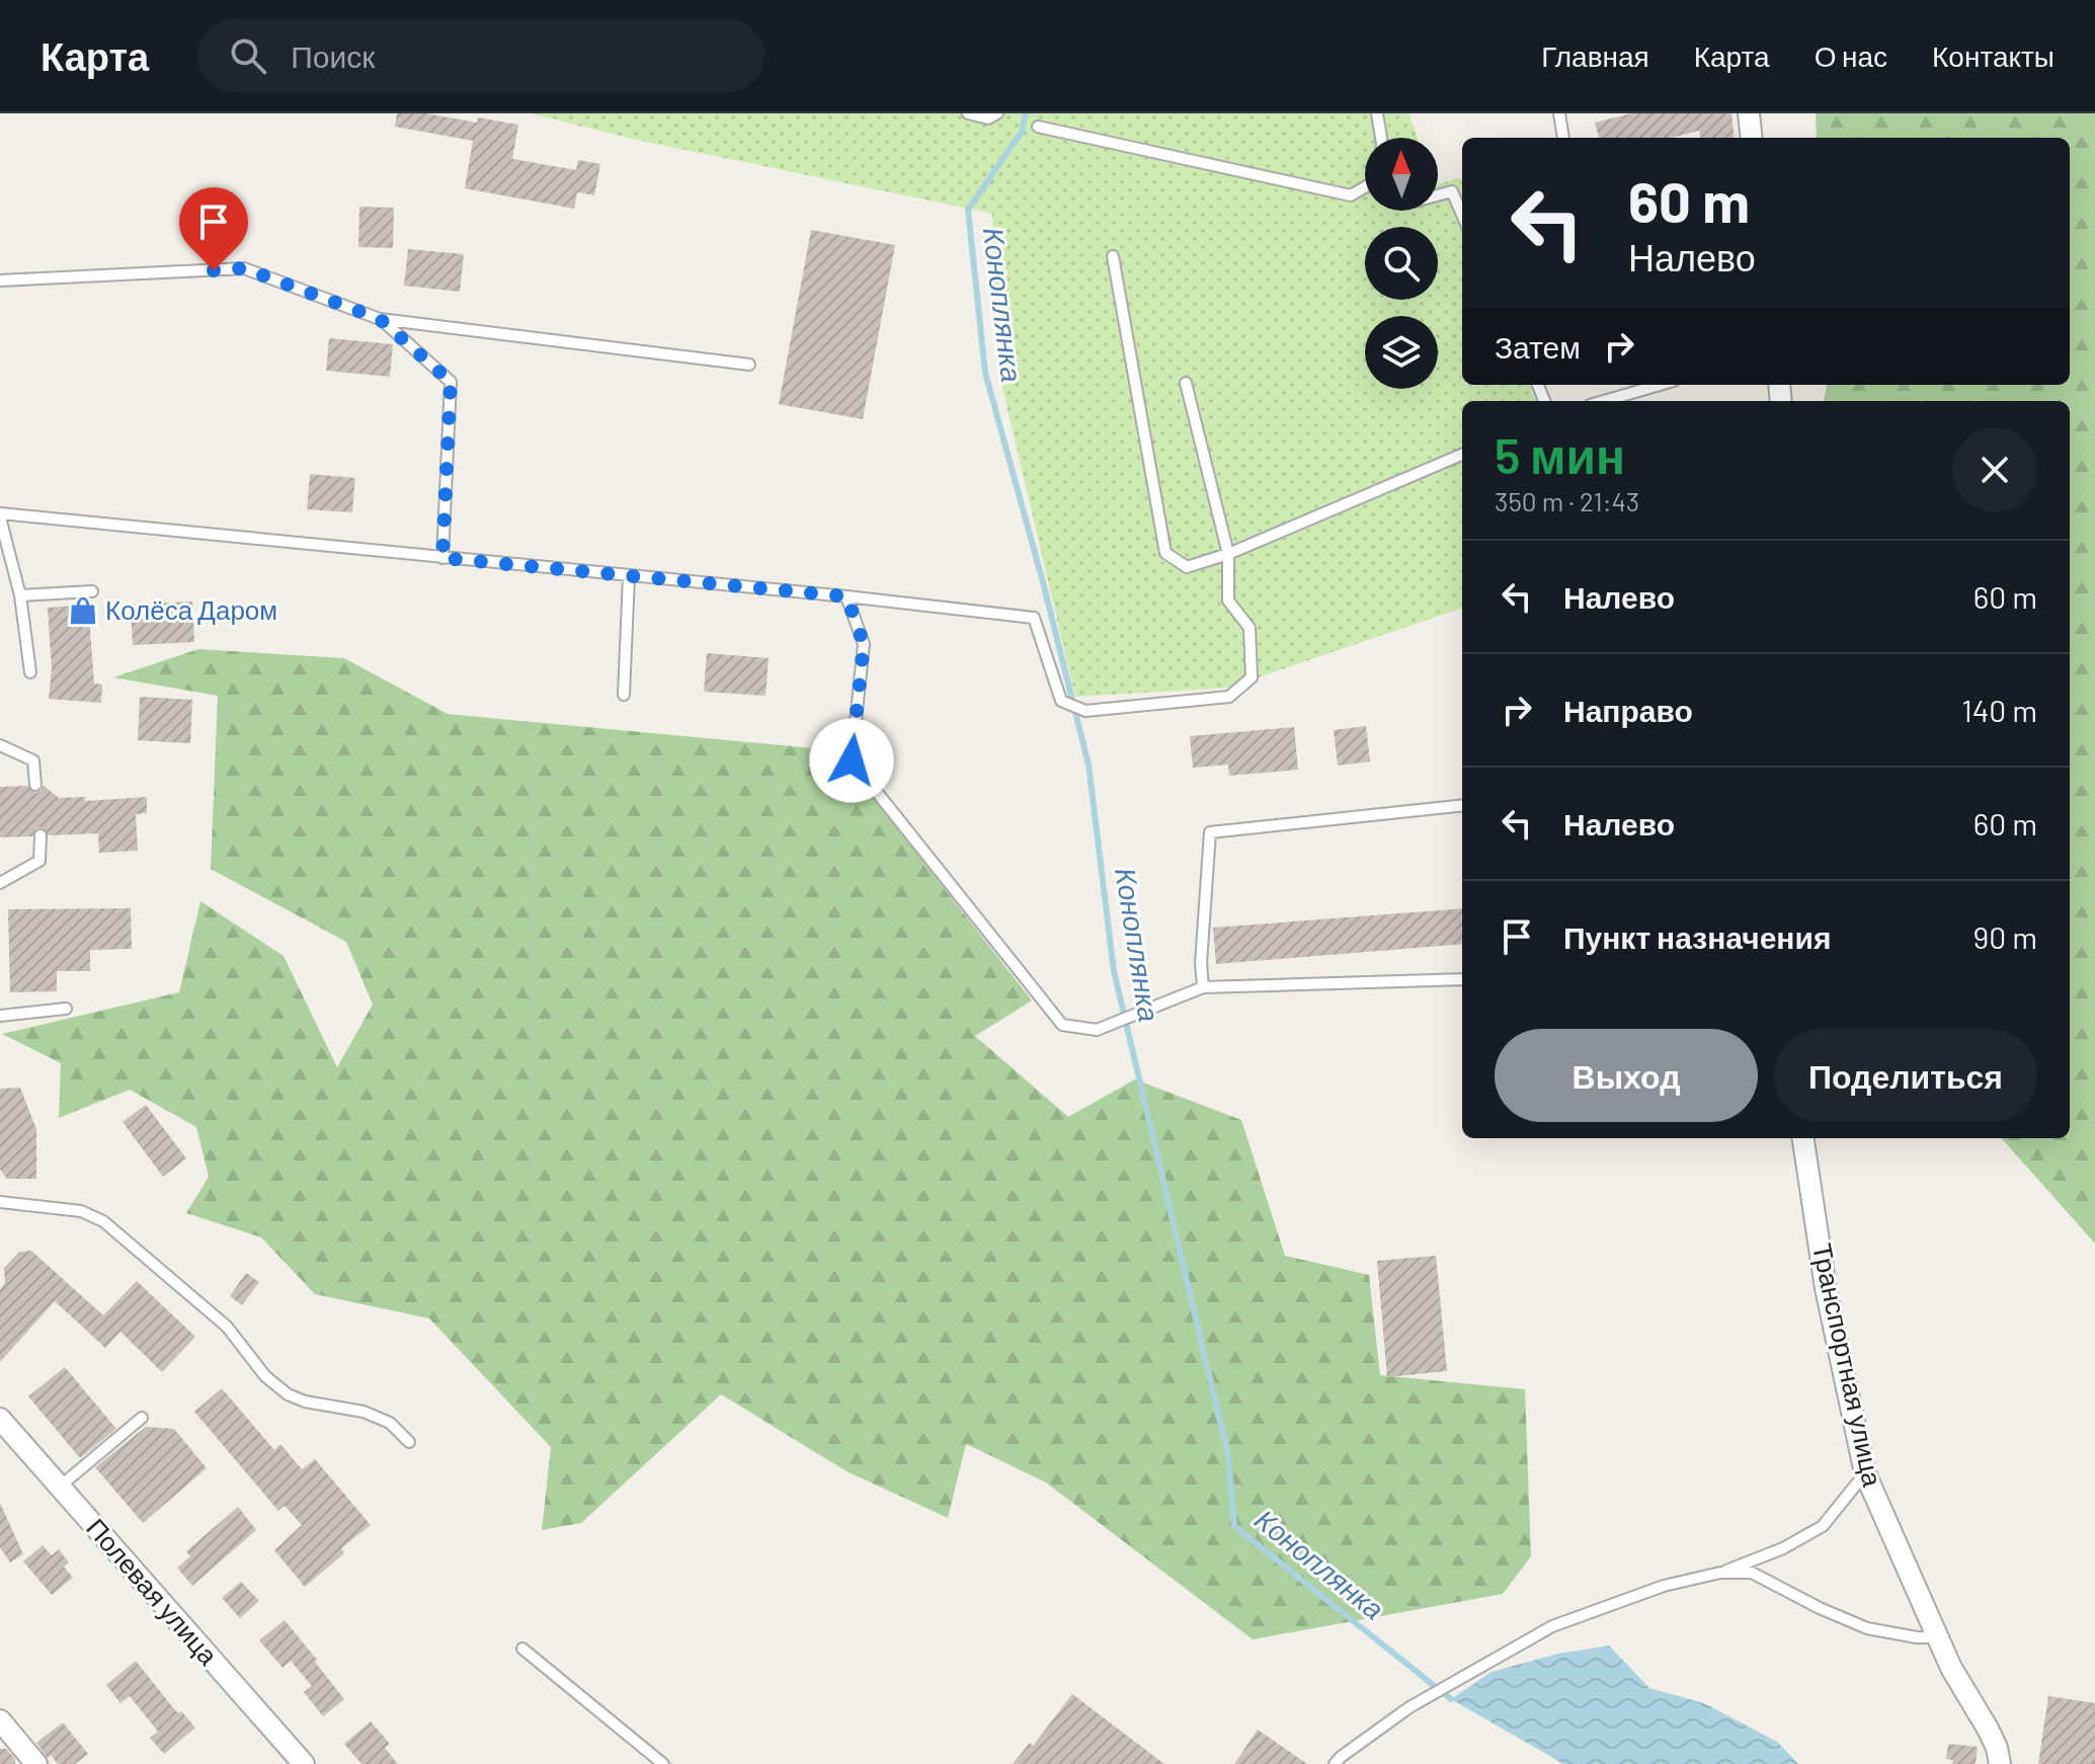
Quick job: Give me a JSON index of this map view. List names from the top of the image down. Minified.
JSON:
{"streets":{"street":["Транспортная улица","Полевая улица"]},"water":["Коноплянка"],"places":{"shop":["Колёса Даром"]},"north":"top","page":{"header":"Карта","search":"Поиск","nav":["Главная","Карта","О нас","Контакты"],"turn":["60 m","Налево"],"then":"Затем","heading":["5 мин","350 m · 21:43"],"list":[{"name":"Налево","value":"60 m"},{"name":"Направо","value":"140 m"},{"name":"Налево","value":"60 m"},{"name":"Пункт назначения","value":"90 m"}],"buttons":["Выход","Поделиться"]}}
